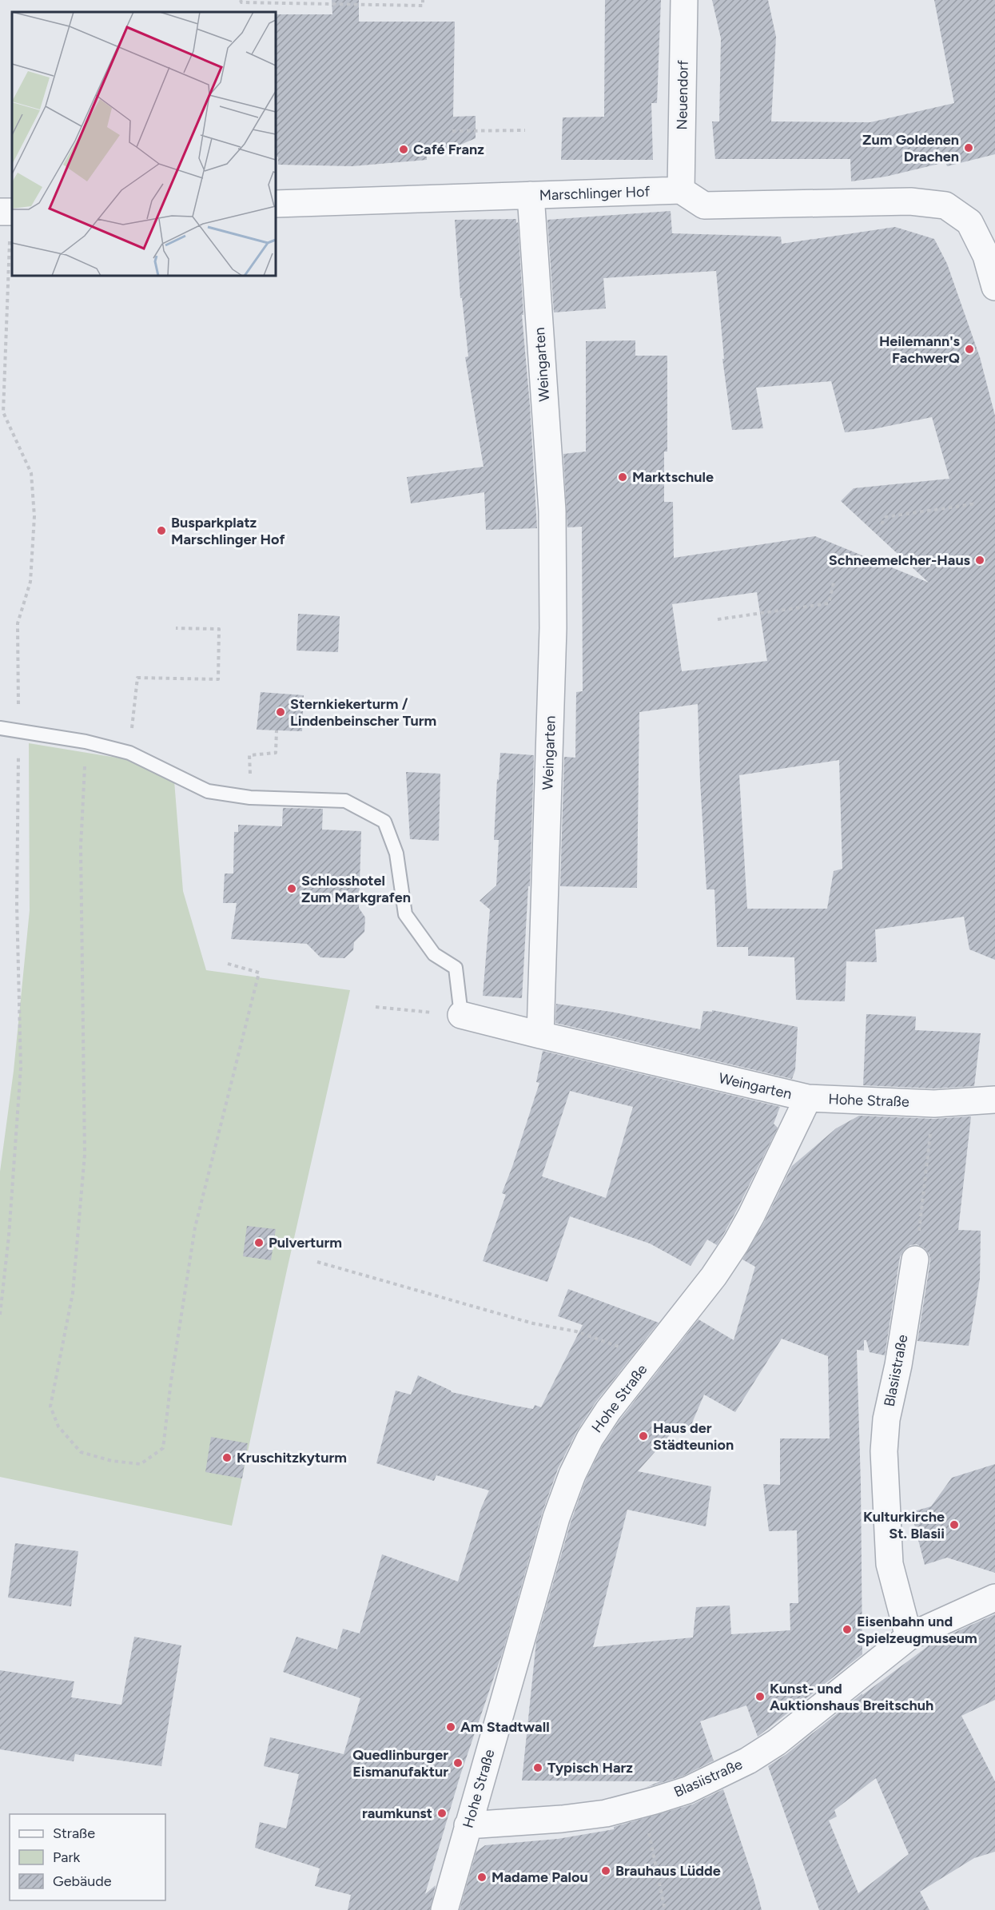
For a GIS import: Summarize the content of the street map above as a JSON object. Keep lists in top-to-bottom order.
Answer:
{
  "streets": {
    "street": [
      "Neuendorf",
      "Marschlinger Hof",
      "Weingarten",
      "Hohe Straße",
      "Blasiistraße"
    ]
  },
  "crossings": [
    ["Neuendorf", "Marschlinger Hof"],
    ["Marschlinger Hof", "Weingarten"],
    ["Weingarten", "Hohe Straße"],
    ["Hohe Straße", "Blasiistraße"]
  ],
  "places": [
    "Zum Goldenen Drachen",
    "Café Franz",
    "Heilemann's FachwerQ",
    "Marktschule",
    "Busparkplatz Marschlinger Hof",
    "Schneemelcher-Haus",
    "Sternkiekerturm / Lindenbeinscher Turm",
    "Schlosshotel Zum Markgrafen",
    "Pulverturm",
    "Haus der Städteunion",
    "Kruschitzkyturm",
    "Kulturkirche St. Blasii",
    "Eisenbahn und Spielzeugmuseum",
    "Kunst- und Auktionshaus Breitschuh",
    "Am Stadtwall",
    "Quedlinburger Eismanufaktur",
    "Typisch Harz",
    "raumkunst",
    "Brauhaus Lüdde",
    "Madame Palou"
  ],
  "legend": ["Straße", "Park", "Gebäude"]
}
